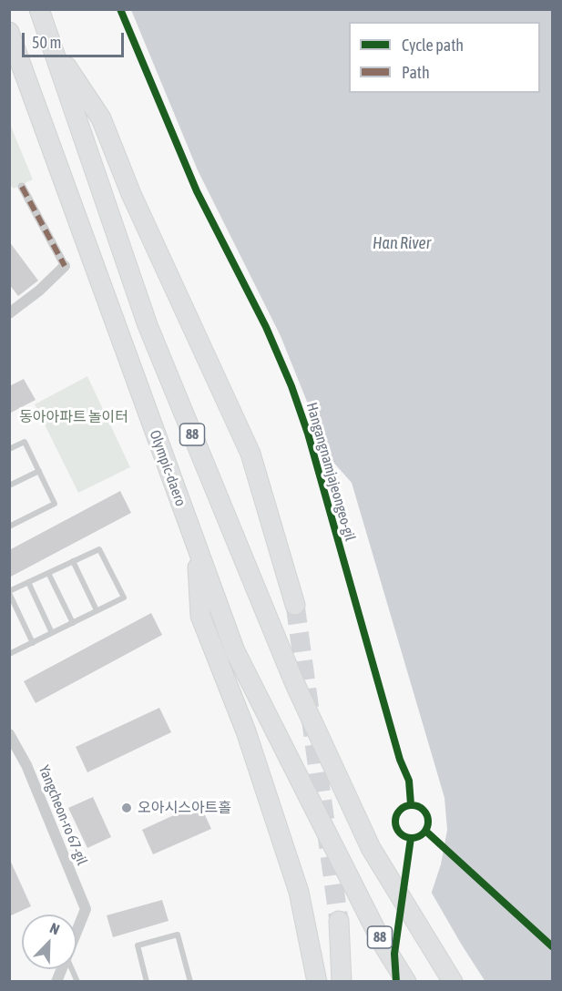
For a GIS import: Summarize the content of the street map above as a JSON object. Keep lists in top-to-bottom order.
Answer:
{
  "streets": {
    "highway": ["88", "Olympic-daero"],
    "street": ["Yangcheon-ro 67-gil"],
    "cycle path": ["Hangangnamjajeongeo-gil"]
  },
  "water": ["Han River"],
  "parks": ["동아아파트 놀이터"],
  "places": ["오아시스아트홀"],
  "legend": ["Cycle path", "Path"],
  "scale_bar": "50 m",
  "north": "top right"
}
